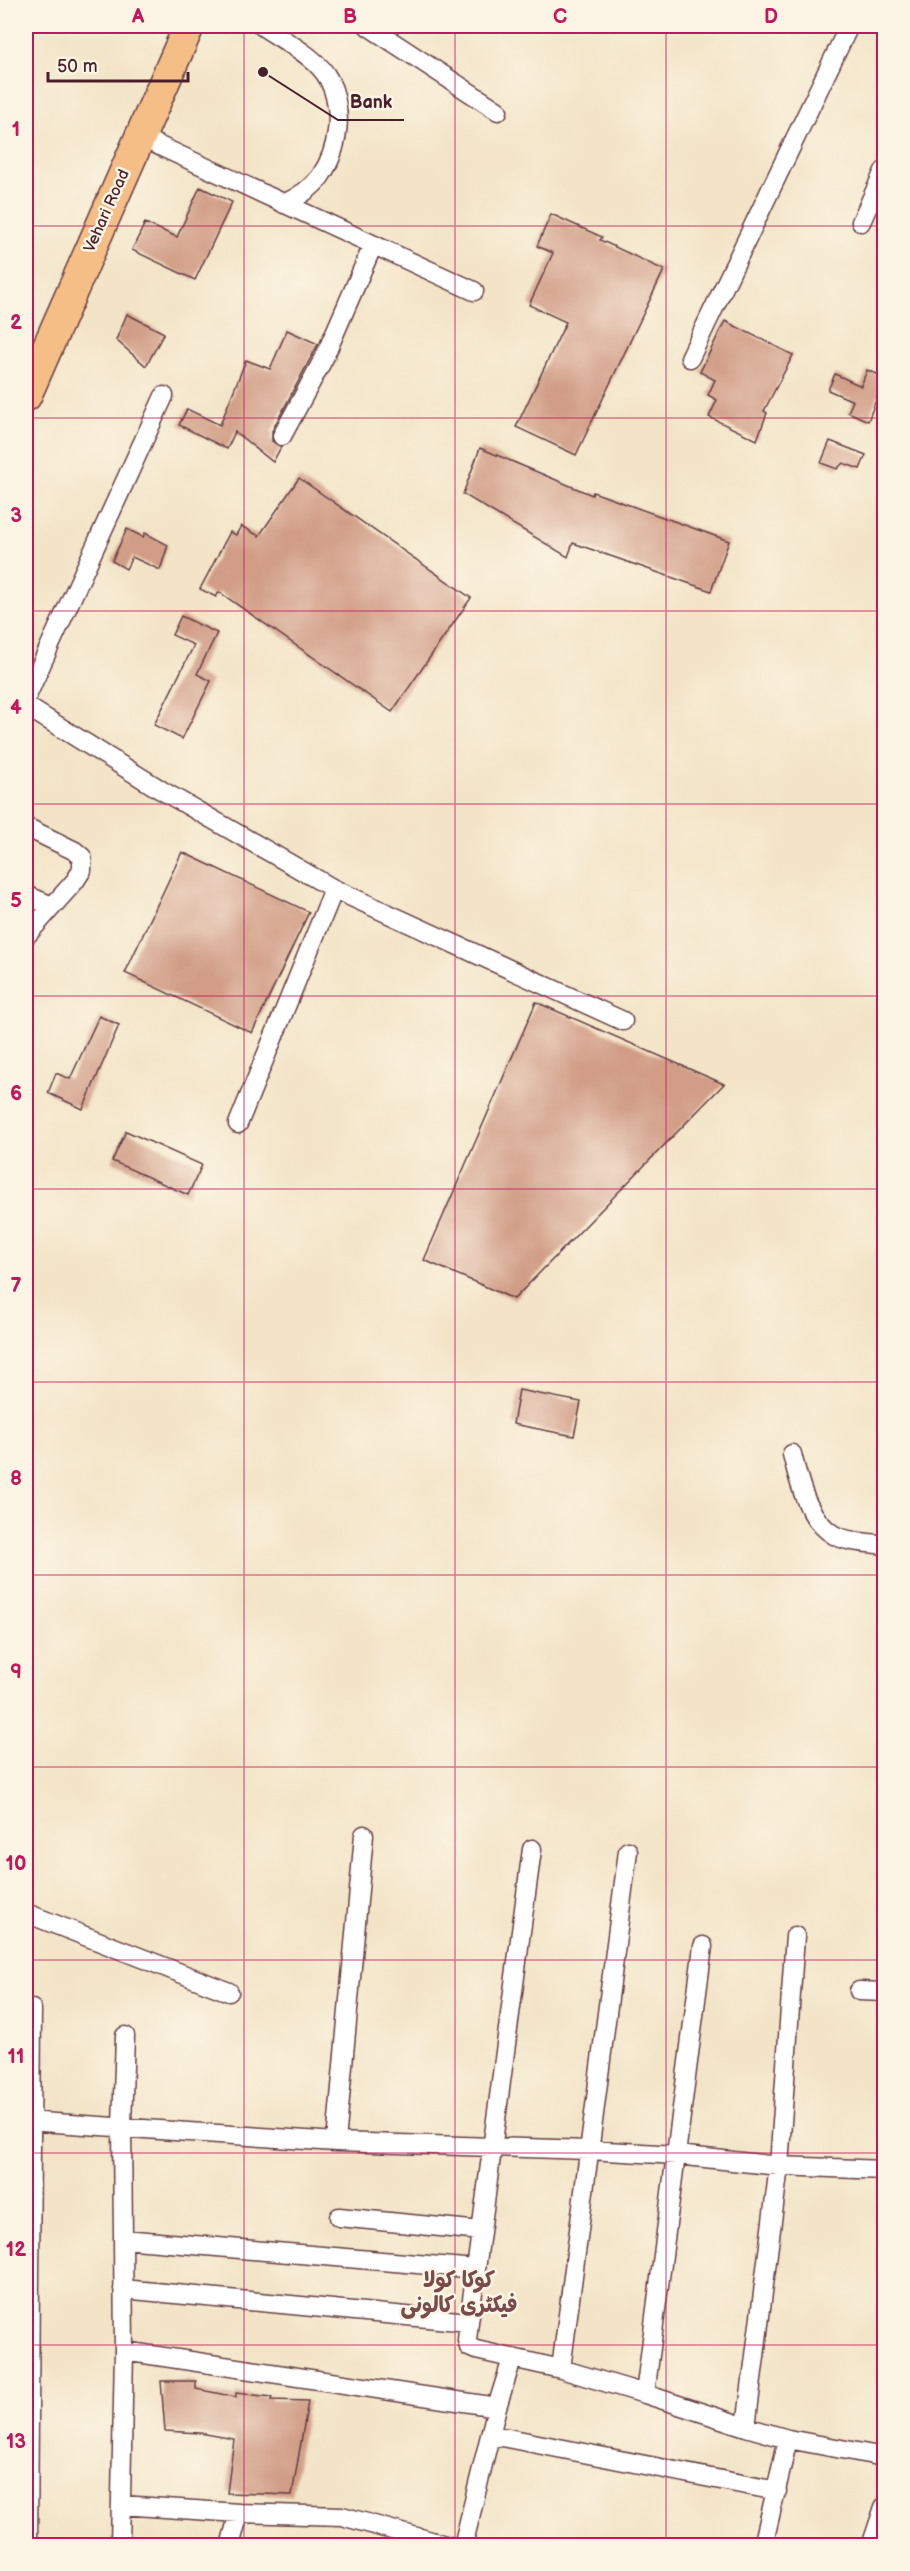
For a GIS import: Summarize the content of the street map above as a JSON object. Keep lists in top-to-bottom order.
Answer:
{
  "streets": {
    "main road": ["Vehari Road"]
  },
  "districts": ["کوکا کولا فیکٹری کالونی"],
  "places": ["Bank"],
  "scale_bar": "50 m",
  "grid": {
    "columns": [
      "A",
      "B",
      "C",
      "D"
    ],
    "rows": [
      "1",
      "2",
      "3",
      "4",
      "5",
      "6",
      "7",
      "8",
      "9",
      "10",
      "11",
      "12",
      "13"
    ]
  }
}
